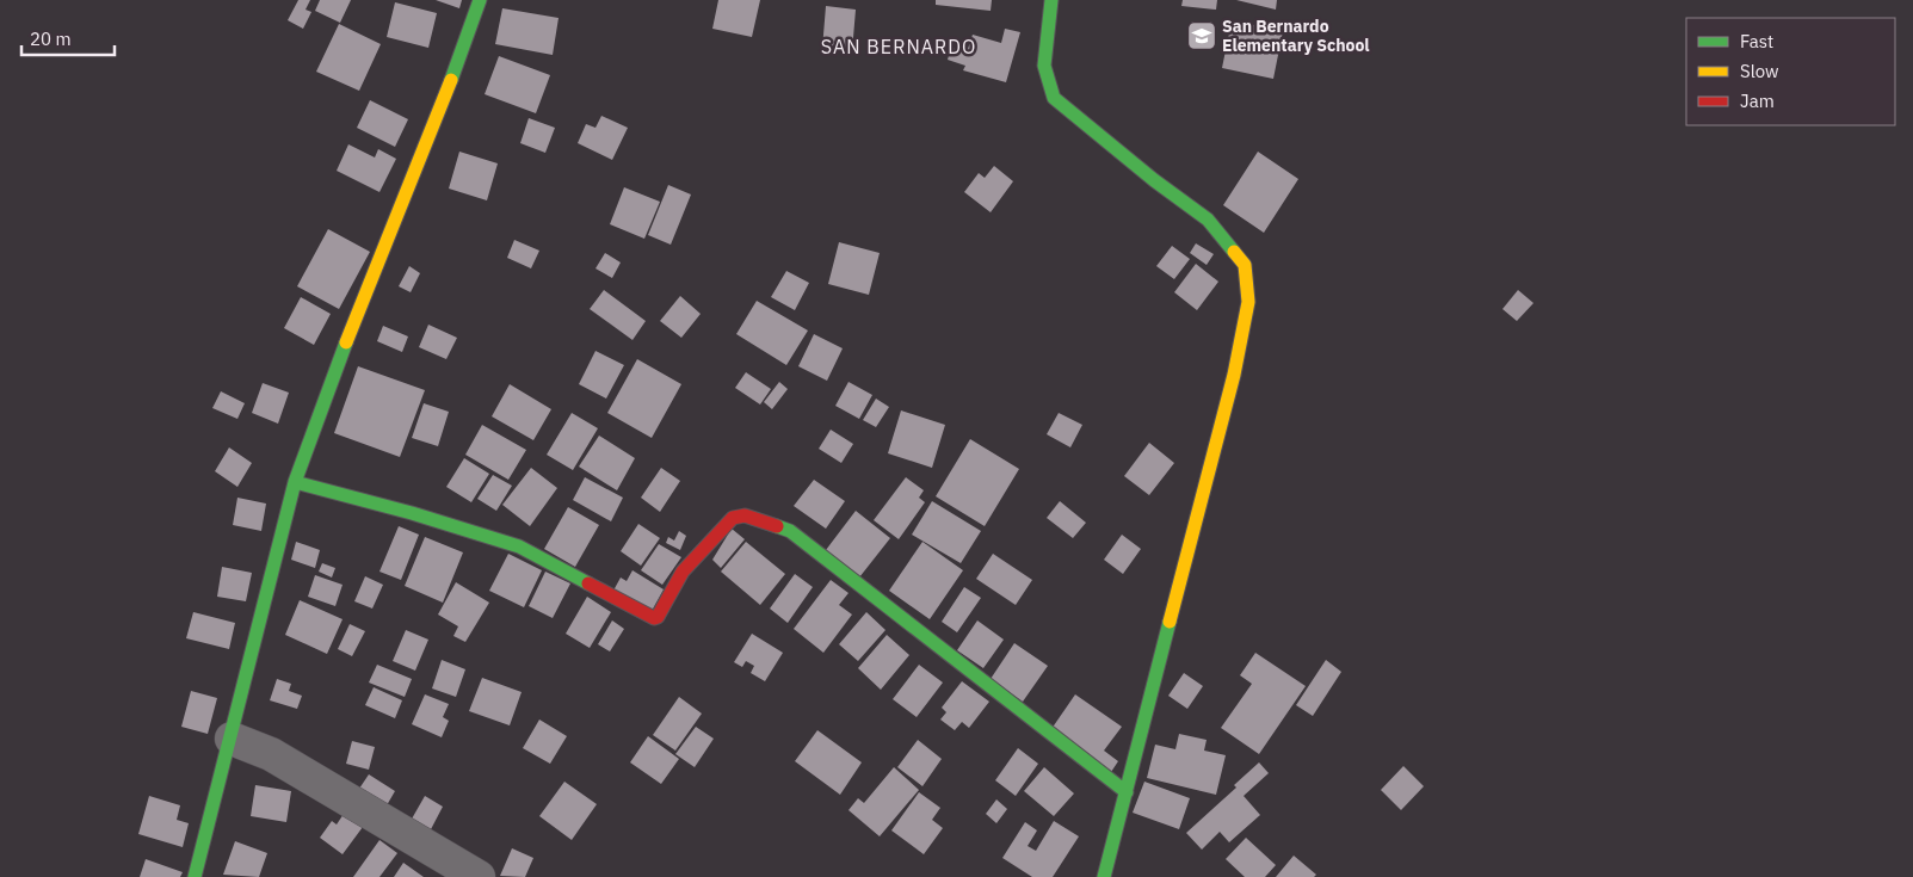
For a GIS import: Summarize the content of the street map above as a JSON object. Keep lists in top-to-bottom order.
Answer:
{
  "districts": ["SAN BERNARDO"],
  "places": {
    "school or university": ["San Bernardo Elementary School"]
  },
  "legend": ["Fast", "Slow", "Jam"],
  "scale_bar": "20 m"
}
